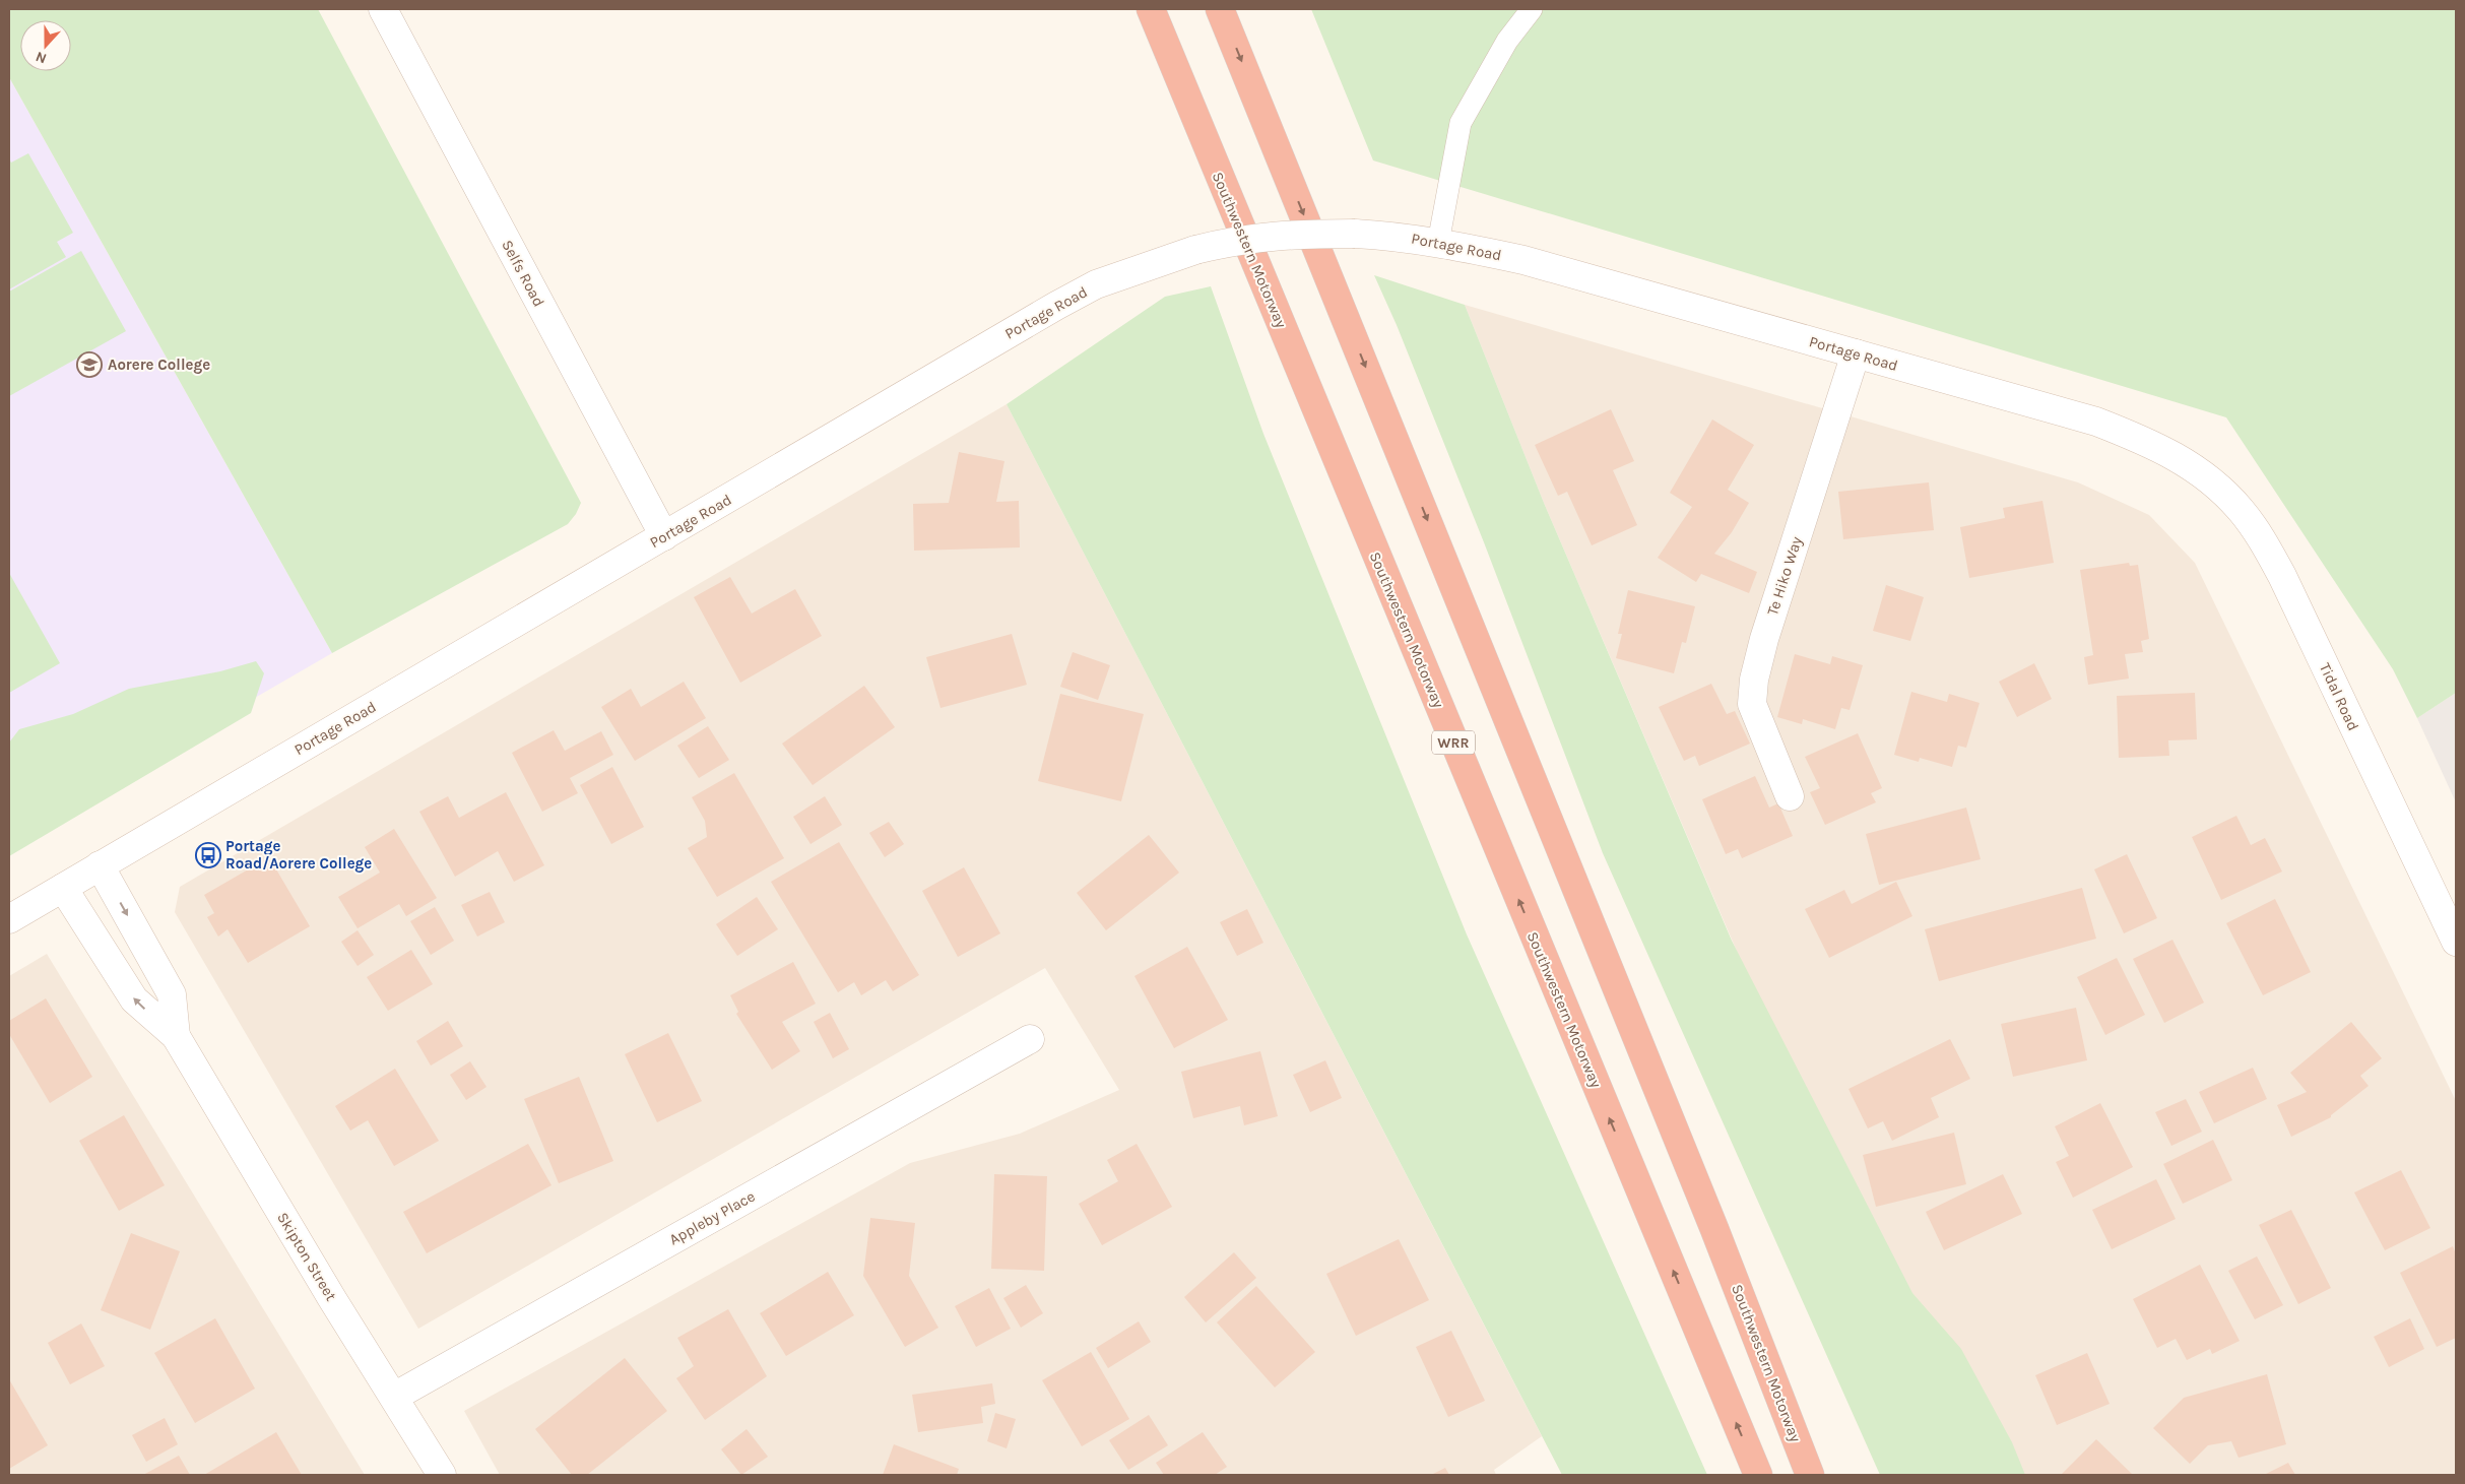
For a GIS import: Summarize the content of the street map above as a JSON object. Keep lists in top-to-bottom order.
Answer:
{
  "streets": {
    "highway": ["Southwestern Motorway", "WRR"],
    "main road": [
      "Portage Road",
      "Selfs Road",
      "Te Hiko Way",
      "Tidal Road",
      "Appleby Place",
      "Skipton Street"
    ]
  },
  "crossings": [
    ["Portage Road", "Selfs Road"],
    ["Portage Road", "Te Hiko Way"],
    ["Portage Road", "Tidal Road"],
    ["Portage Road", "Skipton Street"],
    ["Appleby Place", "Skipton Street"]
  ],
  "places": {
    "school or university": ["Aorere College"],
    "bus stop": ["Portage Road/Aorere College"]
  },
  "north": "bottom"
}
